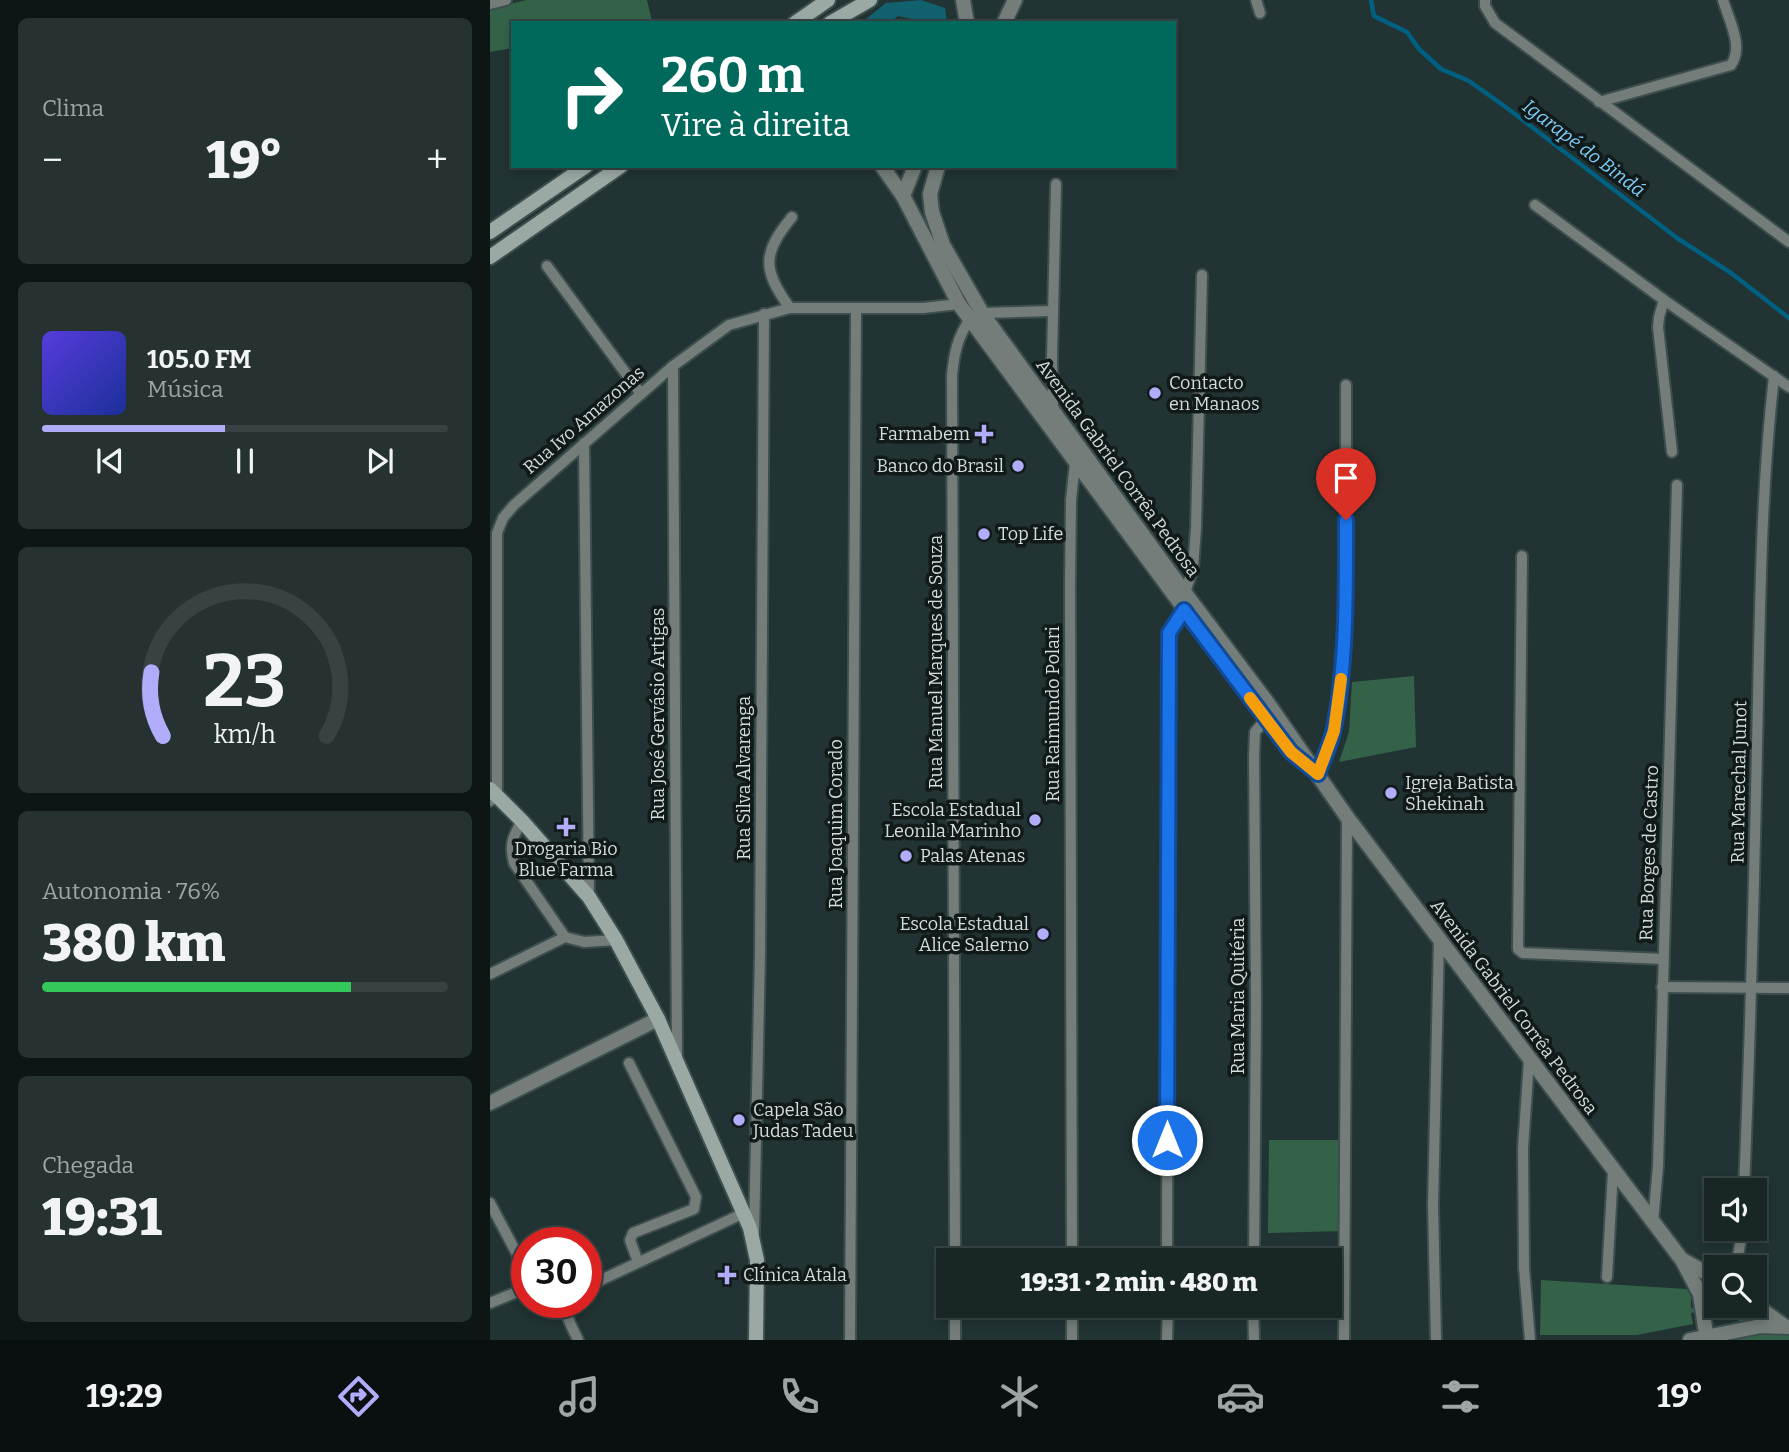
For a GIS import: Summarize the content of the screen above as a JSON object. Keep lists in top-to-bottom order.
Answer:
{
  "streets": {
    "street": [
      "Rua Ivo Amazonas",
      "Avenida Gabriel Corrêa Pedrosa",
      "Rua Manuel Marques de Souza",
      "Rua José Gervásio Artigas",
      "Rua Raimundo Polari",
      "Rua Silva Alvarenga",
      "Rua Marechal Junot",
      "Rua Joaquim Corado",
      "Rua Borges de Castro",
      "Rua Maria Quitéria"
    ]
  },
  "crossings": [
    ["Rua Ivo Amazonas", "Avenida Gabriel Corrêa Pedrosa"],
    ["Rua Ivo Amazonas", "Rua José Gervásio Artigas"],
    ["Rua Ivo Amazonas", "Rua Silva Alvarenga"],
    ["Rua Ivo Amazonas", "Rua Joaquim Corado"],
    ["Avenida Gabriel Corrêa Pedrosa", "Rua Manuel Marques de Souza"],
    ["Avenida Gabriel Corrêa Pedrosa", "Rua Raimundo Polari"],
    ["Avenida Gabriel Corrêa Pedrosa", "Rua Borges de Castro"],
    ["Avenida Gabriel Corrêa Pedrosa", "Rua Maria Quitéria"]
  ],
  "water": ["Igarapé do Bindá"],
  "places": {
    "other": [
      "Contacto en Manaos",
      "Banco do Brasil",
      "Top Life",
      "Igreja Batista Shekinah",
      "Escola Estadual Leonila Marinho",
      "Palas Atenas",
      "Escola Estadual Alice Salerno",
      "Capela São Judas Tadeu"
    ],
    "health": ["Farmabem", "Drogaria Bio Blue Farma", "Clínica Atala"]
  },
  "page": {
    "tile": [
      "Clima",
      ["Autonomia · 76%", "380 km"],
      ["Chegada", "19:31"]
    ],
    "turn": ["260 m", "Vire à direita"],
    "heat": ["−", "19°", "+"],
    "song": ["105.0 FM", "Música"],
    "limit": "30",
    "trip": "19:31 · 2 min · 480 m",
    "tabs": ["19:29", "19°"],
    "gauge": ["23", "km/h"]
  }
}
